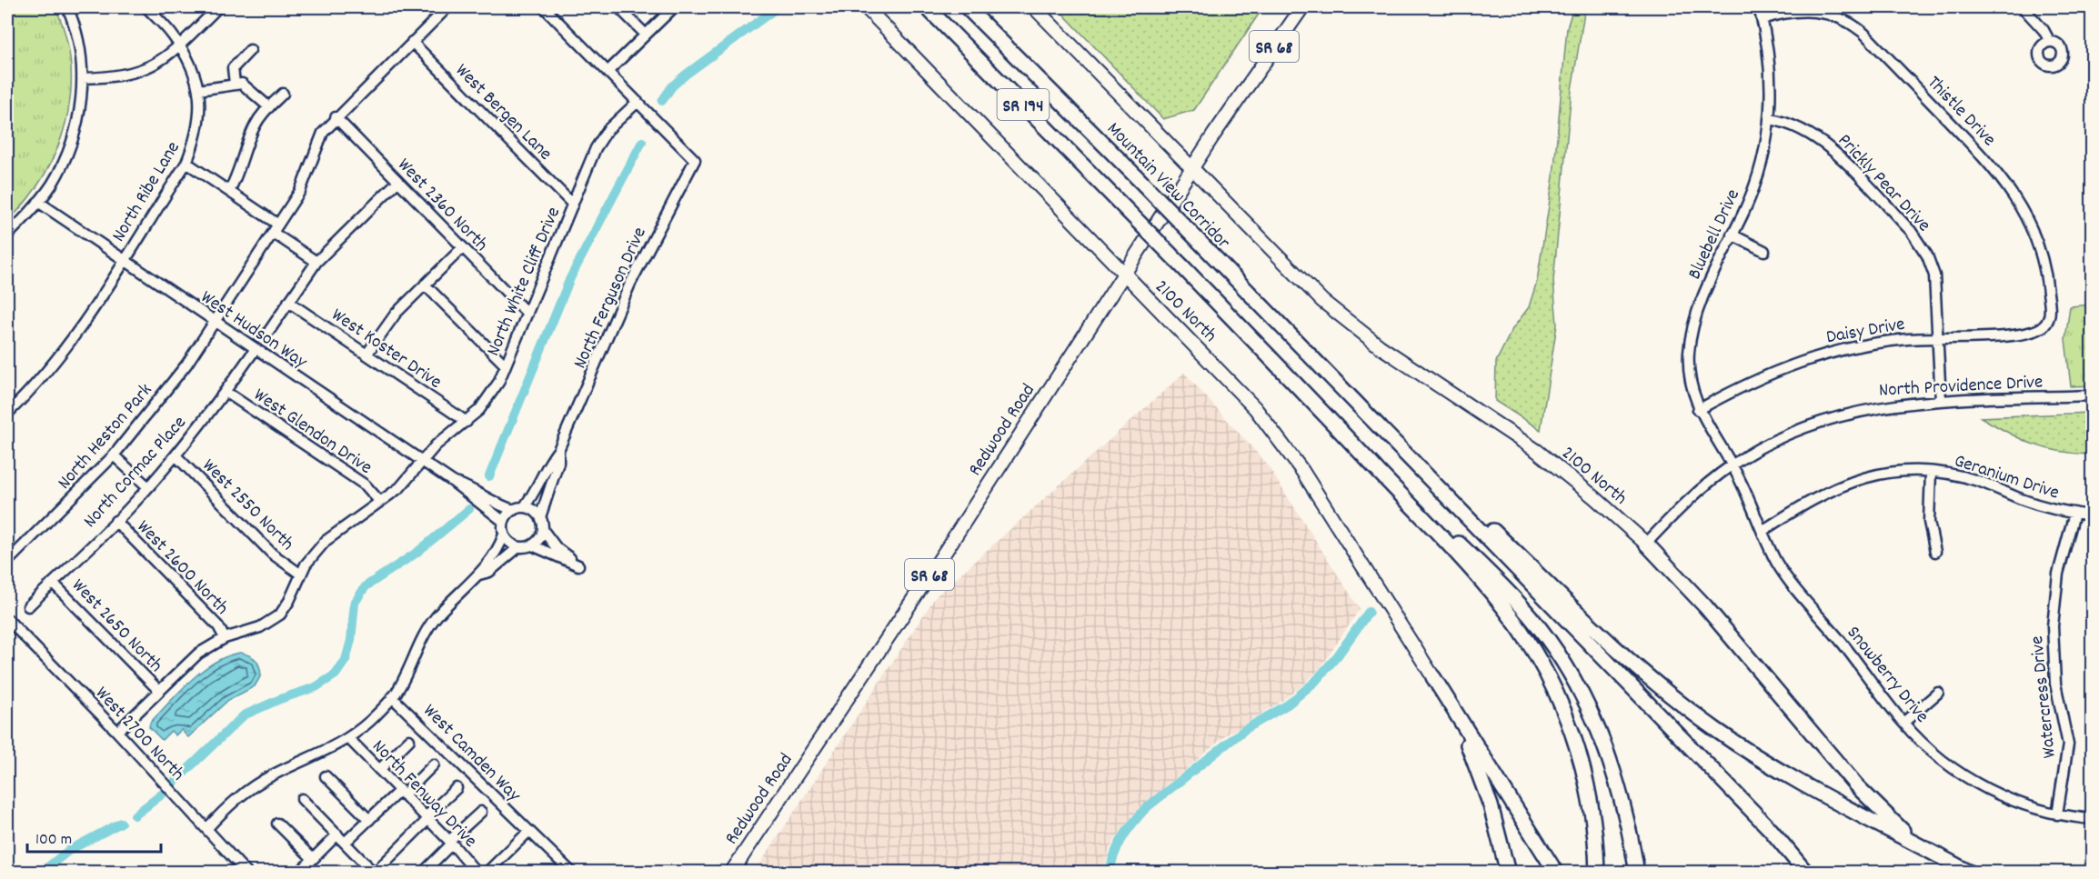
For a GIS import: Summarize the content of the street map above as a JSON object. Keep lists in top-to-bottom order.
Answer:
{
  "streets": {
    "highway": ["SR 194", "Mountain View Corridor"],
    "main road": ["SR 68", "2100 North", "Redwood Road"],
    "street": [
      "Thistle Drive",
      "West Bergen Lane",
      "Prickly Pear Drive",
      "North Ribe Lane",
      "West 2360 North",
      "Bluebell Drive",
      "North White Cliff Drive",
      "North Ferguson Drive",
      "West Hudson Way",
      "Daisy Drive",
      "West Koster Drive",
      "North Providence Drive",
      "West Glendon Drive",
      "North Heston Park",
      "North Cormac Place",
      "Geranium Drive",
      "West 2550 North",
      "West 2600 North",
      "West 2650 North",
      "Snowberry Drive",
      "Watercress Drive",
      "West 2700 North",
      "West Camden Way",
      "North Fenway Drive"
    ]
  },
  "crossings": [
    ["Thistle Drive", "Bluebell Drive"],
    ["Thistle Drive", "Daisy Drive"],
    ["West Bergen Lane", "North White Cliff Drive"],
    ["West Bergen Lane", "North Heston Park"],
    ["Prickly Pear Drive", "Bluebell Drive"],
    ["Prickly Pear Drive", "Daisy Drive"],
    ["Prickly Pear Drive", "North Providence Drive"],
    ["North Ribe Lane", "West Hudson Way"],
    ["West 2360 North", "North White Cliff Drive"],
    ["West 2360 North", "North Heston Park"],
    ["Bluebell Drive", "Daisy Drive"],
    ["Bluebell Drive", "North Providence Drive"],
    ["Bluebell Drive", "Snowberry Drive"],
    ["North White Cliff Drive", "North Ferguson Drive"],
    ["North White Cliff Drive", "West Hudson Way"],
    ["North White Cliff Drive", "West Koster Drive"],
    ["North White Cliff Drive", "West Glendon Drive"],
    ["North White Cliff Drive", "West 2550 North"],
    ["North White Cliff Drive", "West 2600 North"],
    ["North White Cliff Drive", "West 2650 North"],
    ["North White Cliff Drive", "West 2700 North"],
    ["North Ferguson Drive", "West Hudson Way"],
    ["2100 North", "North Providence Drive"],
    ["2100 North", "Redwood Road"],
    ["West Hudson Way", "North Heston Park"],
    ["West Hudson Way", "North Cormac Place"],
    ["North Providence Drive", "Snowberry Drive"],
    ["West Glendon Drive", "North Cormac Place"],
    ["North Cormac Place", "West 2550 North"],
    ["North Cormac Place", "West 2600 North"],
    ["North Cormac Place", "West 2650 North"],
    ["Geranium Drive", "Snowberry Drive"],
    ["Geranium Drive", "Watercress Drive"],
    ["Snowberry Drive", "Watercress Drive"]
  ],
  "scale_bar": "100 m"
}
